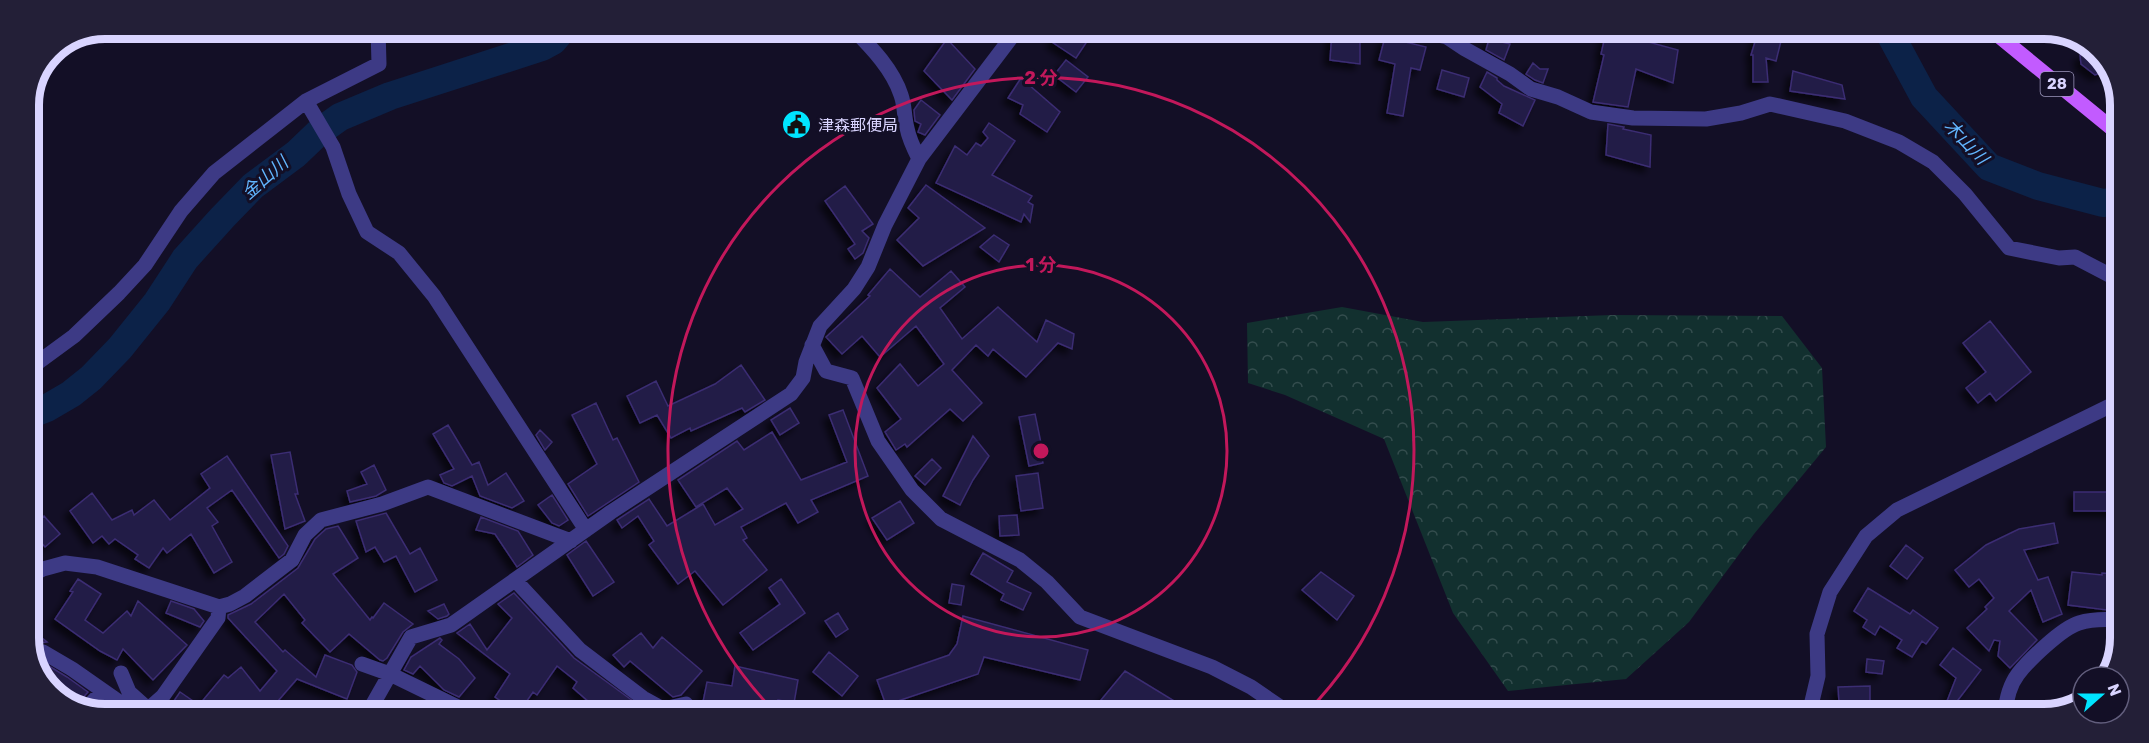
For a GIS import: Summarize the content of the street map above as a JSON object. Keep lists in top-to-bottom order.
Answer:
{
  "streets": {
    "main road": ["28"]
  },
  "water": ["木山川", "金山川"],
  "places": {
    "public building": ["津森郵便局"]
  },
  "north": "right",
  "rings": ["2 分", "1 分"]
}
